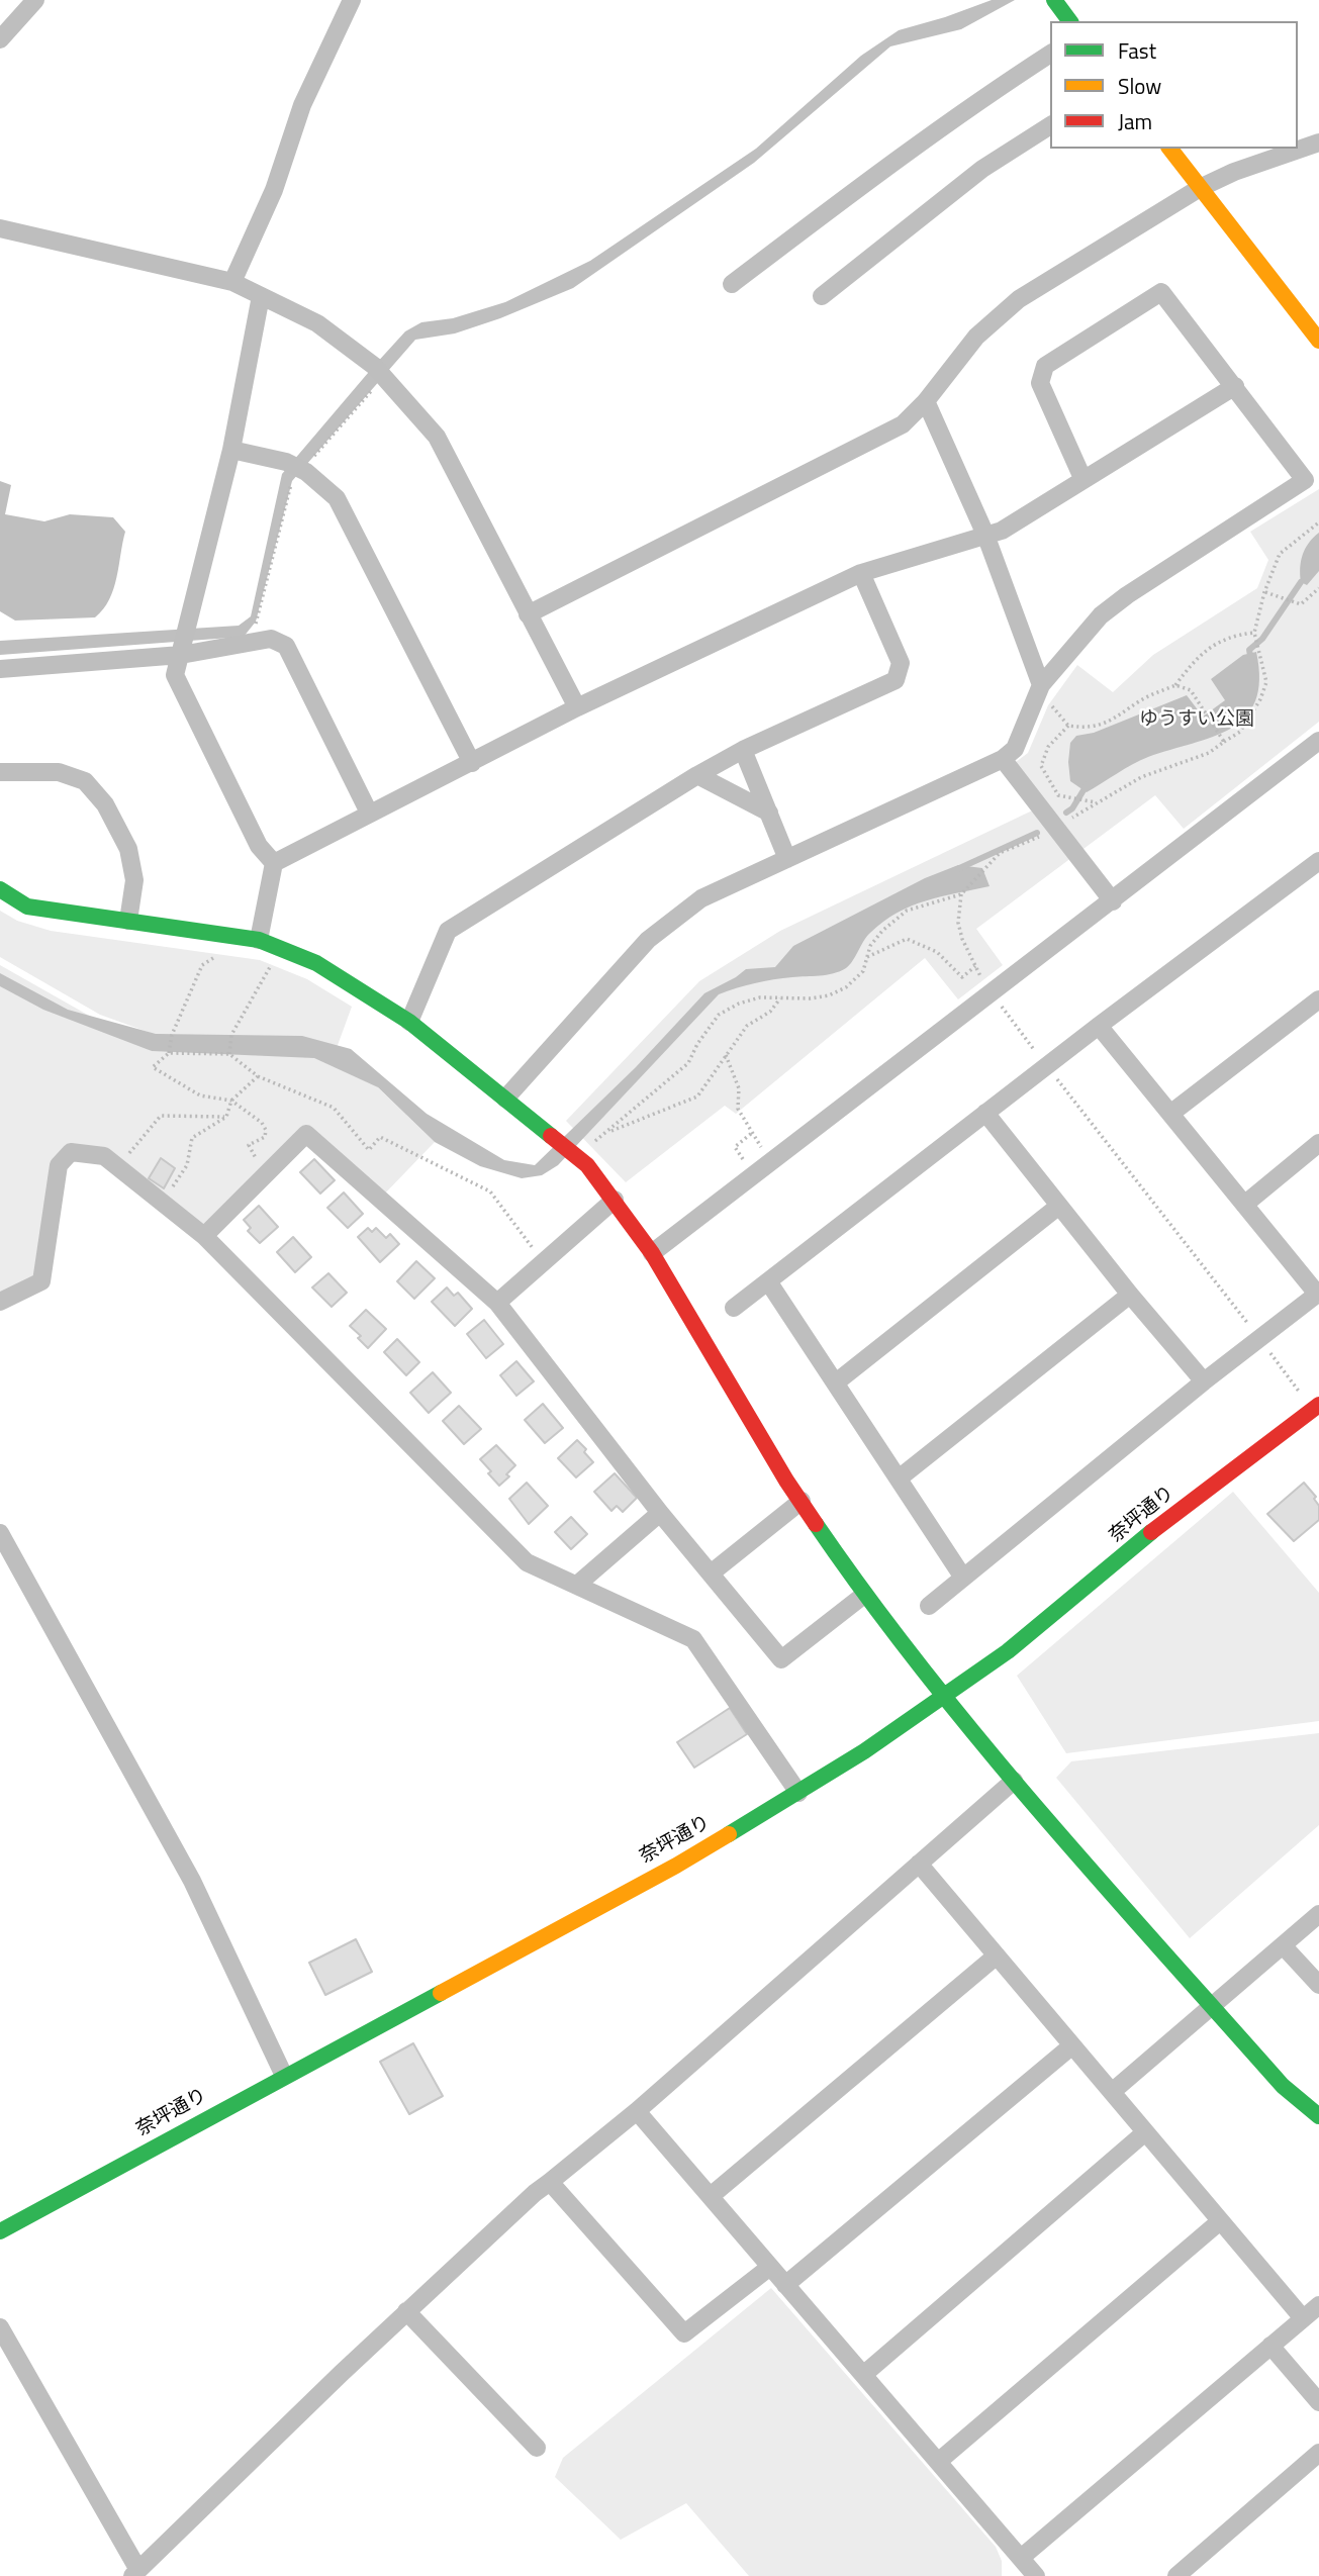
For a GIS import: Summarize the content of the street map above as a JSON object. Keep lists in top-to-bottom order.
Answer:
{
  "streets": {
    "street": ["奈坪通り"]
  },
  "parks": ["ゆうすい公園"],
  "legend": ["Fast", "Slow", "Jam"]
}
